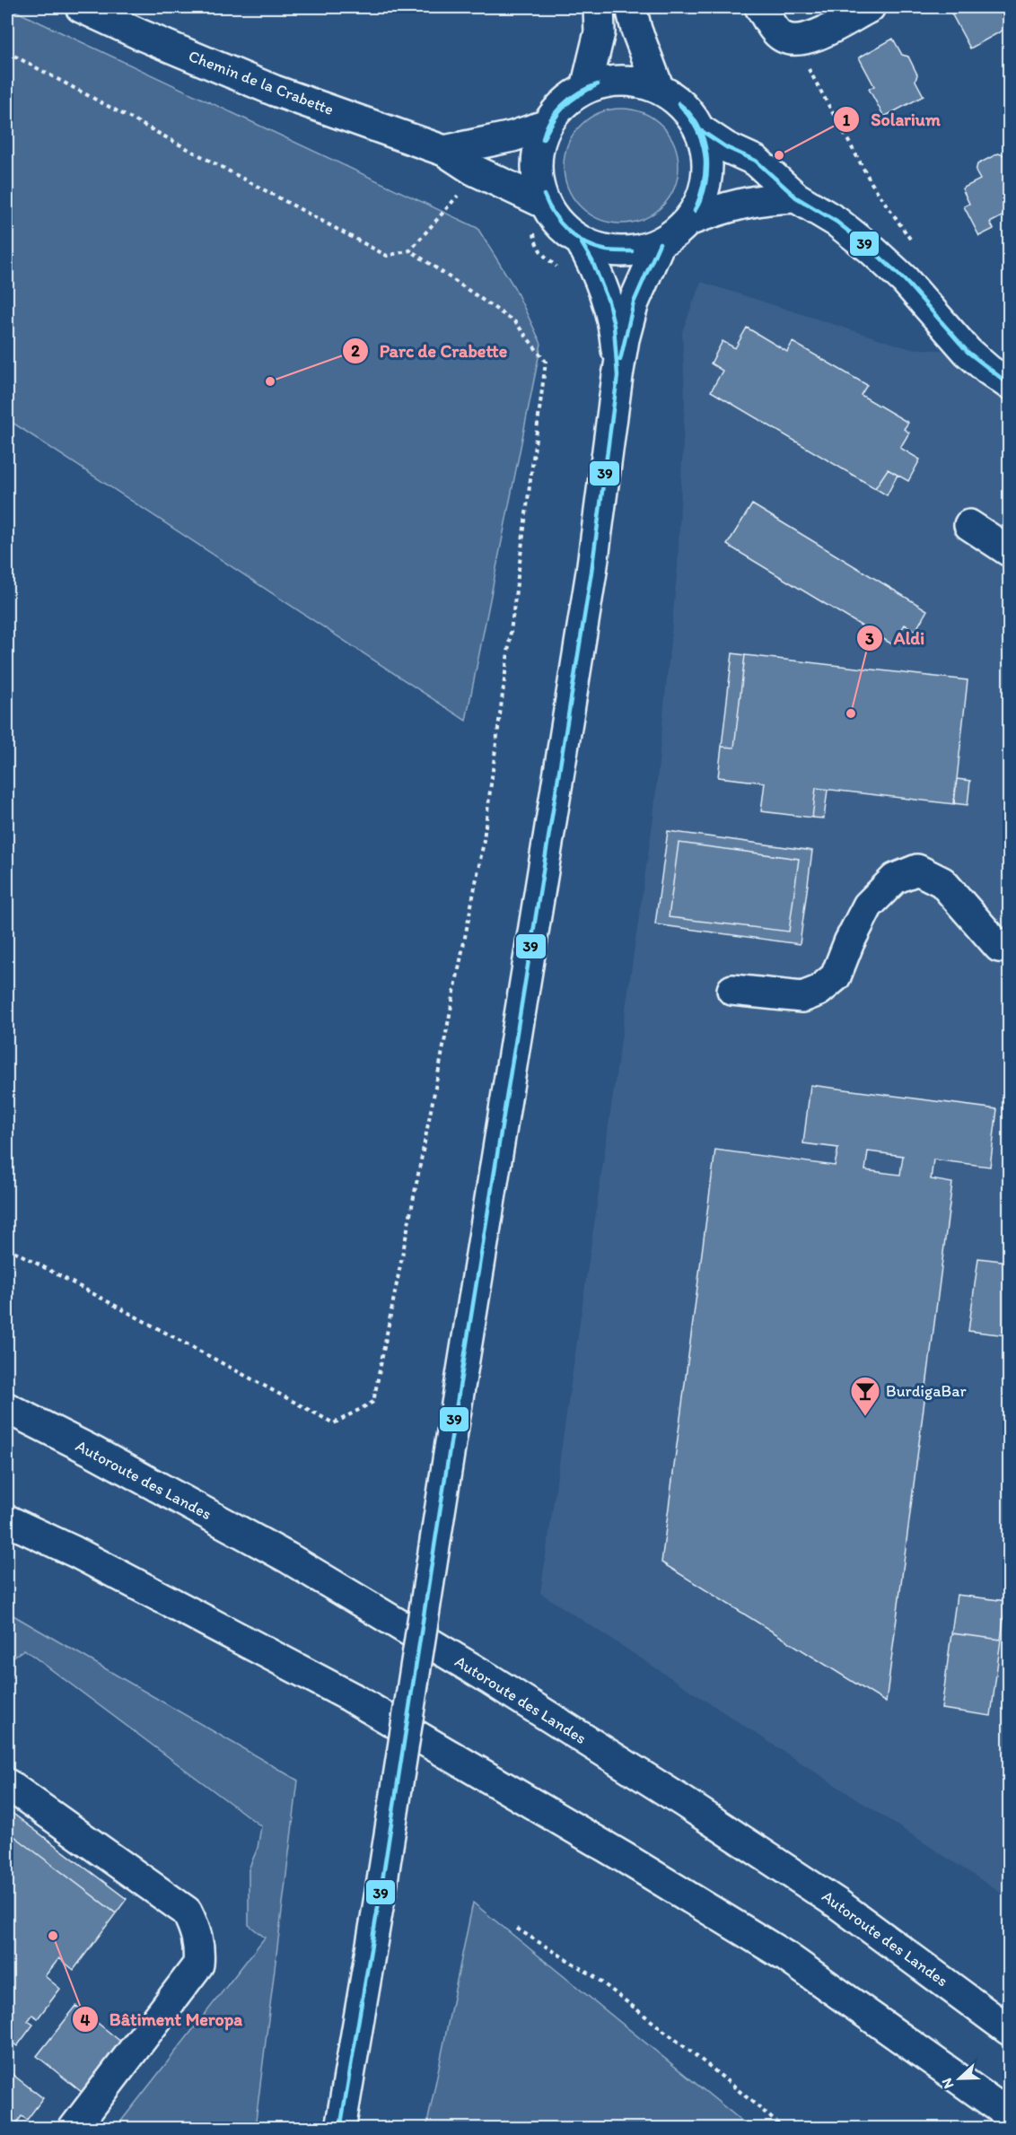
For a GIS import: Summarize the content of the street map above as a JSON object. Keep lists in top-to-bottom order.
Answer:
{
  "streets": {
    "main road": ["Chemin de la Crabette", "Autoroute des Landes"]
  },
  "places": {
    "other": [
      "Solarium",
      "Parc de Crabette",
      "Aldi",
      "Bâtiment Meropa"
    ],
    "bar": ["BurdigaBar"]
  },
  "lines": ["transit line 39"],
  "north": "left"
}
